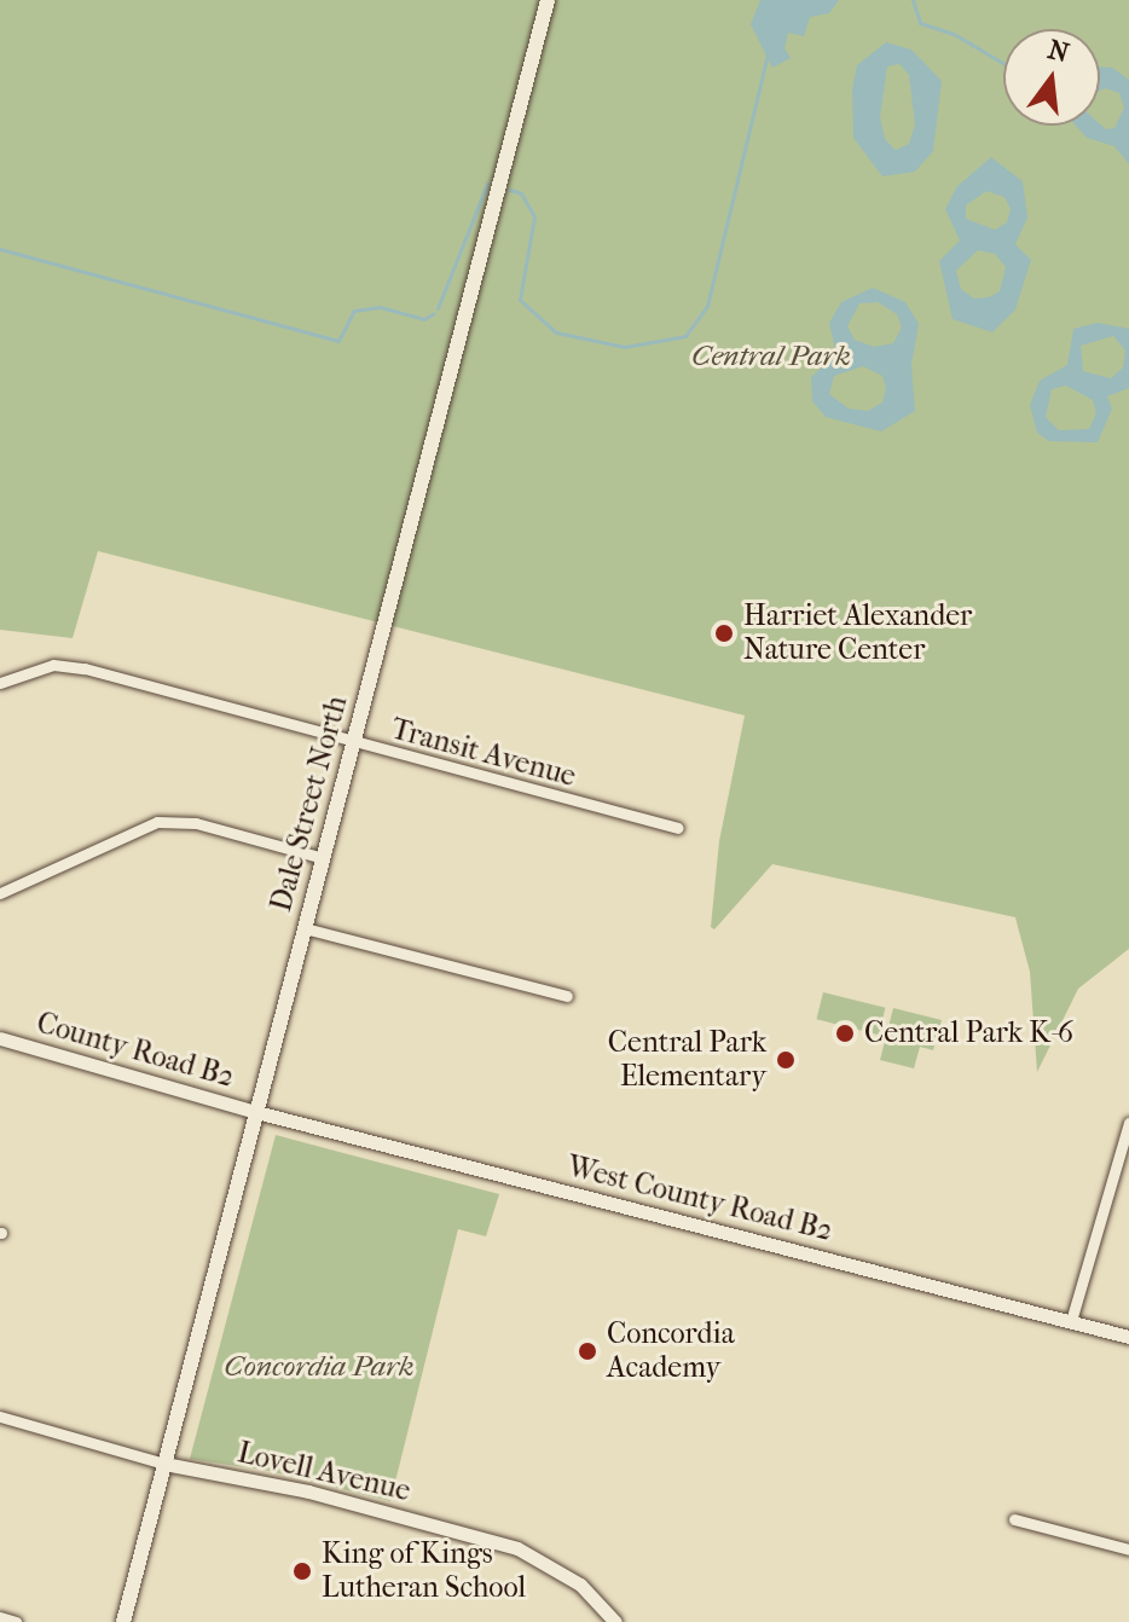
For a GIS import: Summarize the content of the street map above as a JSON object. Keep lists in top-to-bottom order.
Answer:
{
  "streets": {
    "main road": ["Dale Street North"],
    "street": [
      "Transit Avenue",
      "County Road B2",
      "West County Road B2",
      "Lovell Avenue"
    ]
  },
  "crossings": [
    ["Transit Avenue", "Dale Street North"],
    ["Dale Street North", "County Road B2"],
    ["Dale Street North", "West County Road B2"],
    ["Dale Street North", "Lovell Avenue"],
    ["County Road B2", "West County Road B2"]
  ],
  "parks": ["Central Park", "Concordia Park"],
  "places": [
    "Harriet Alexander Nature Center",
    "Central Park K-6",
    "Central Park Elementary",
    "Concordia Academy",
    "King of Kings Lutheran School"
  ],
  "north": "top"
}
